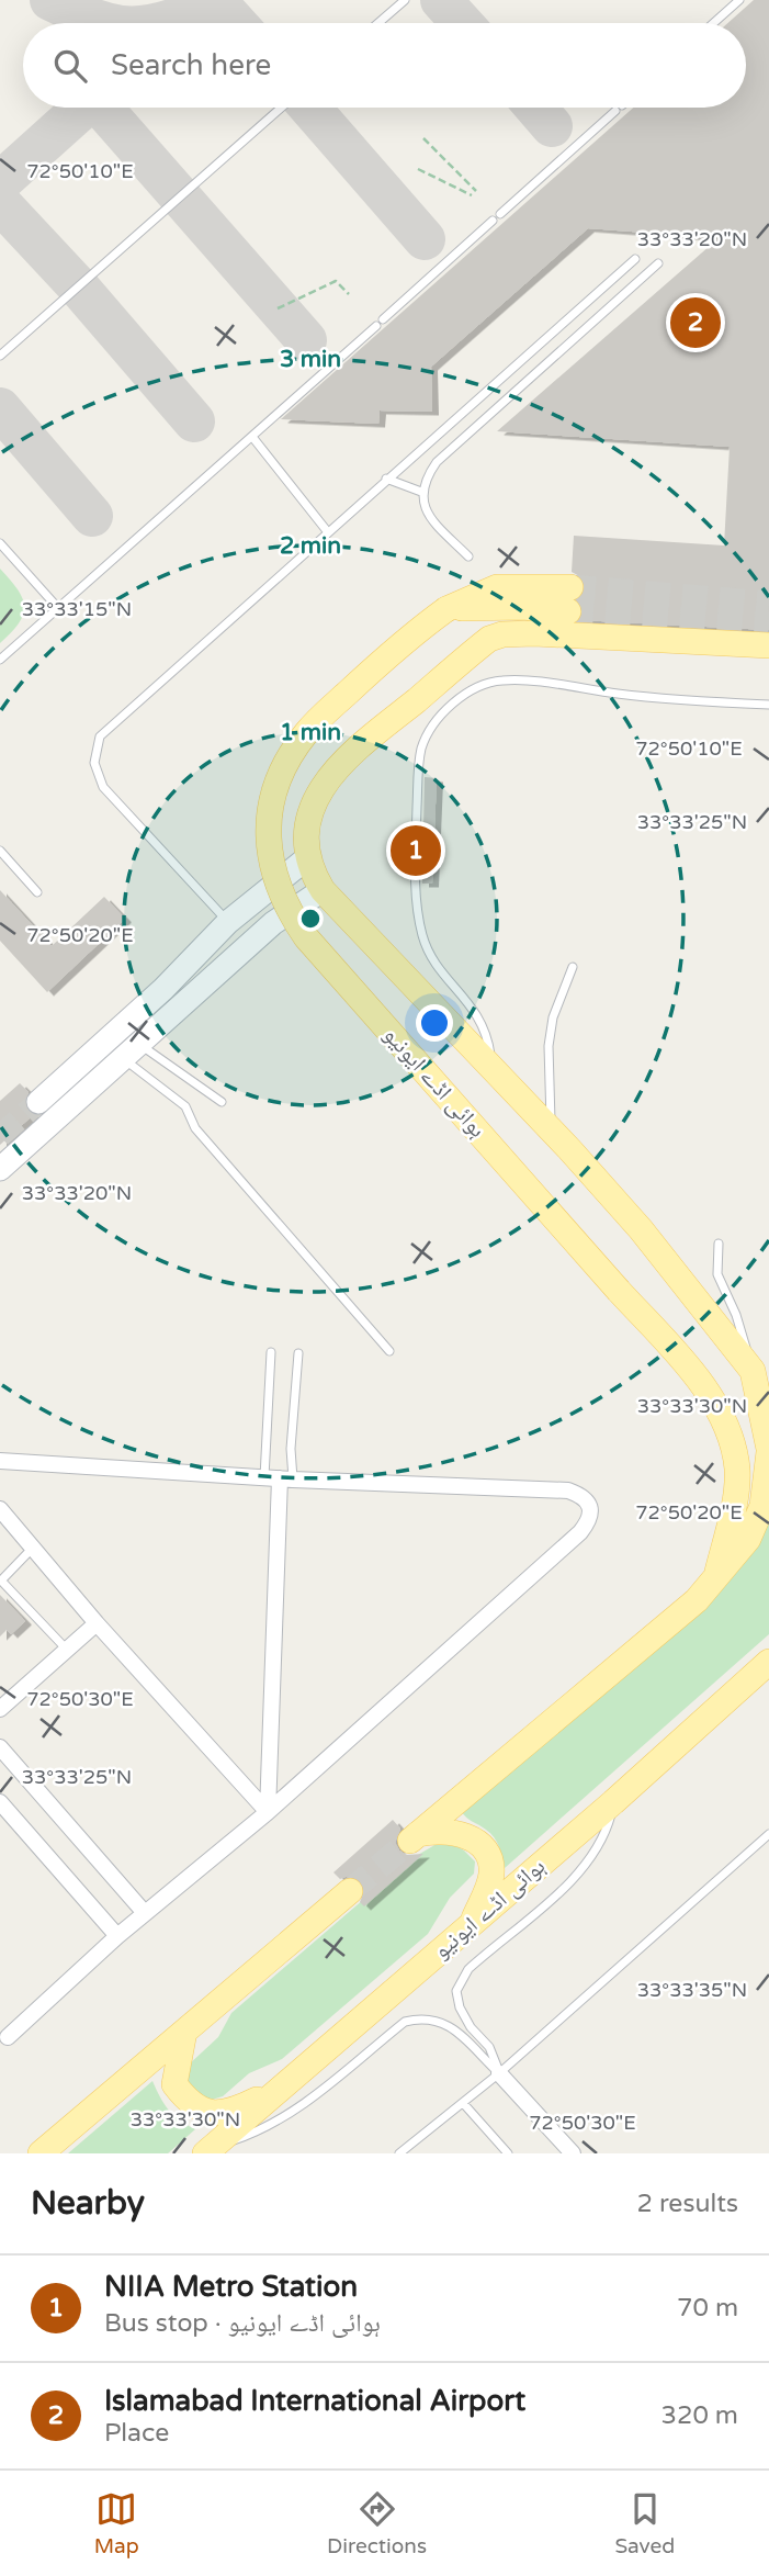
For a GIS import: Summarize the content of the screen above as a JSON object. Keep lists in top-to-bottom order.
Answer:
{
  "streets": {
    "main road": ["ہوائی اڈے ایونیو"]
  },
  "page": {
    "search": "Search here",
    "pins": ["2", "1"],
    "heading": ["Nearby", "2 results"],
    "list": [
      {
        "mark": "1",
        "name": "NIIA Metro Station",
        "note": "Bus stop · ہوائی اڈے ایونیو",
        "value": "70 m"
      },
      {
        "mark": "2",
        "name": "Islamabad International Airport",
        "note": "Place",
        "value": "320 m"
      }
    ],
    "nav": ["Map", "Directions", "Saved"]
  },
  "coordinates": [
    "72°50'10\"E",
    "33°33'20\"N",
    "33°33'15\"N",
    "33°33'25\"N",
    "72°50'20\"E",
    "33°33'30\"N",
    "72°50'30\"E",
    "33°33'35\"N"
  ],
  "rings": ["3 min", "2 min", "1 min"]
}
